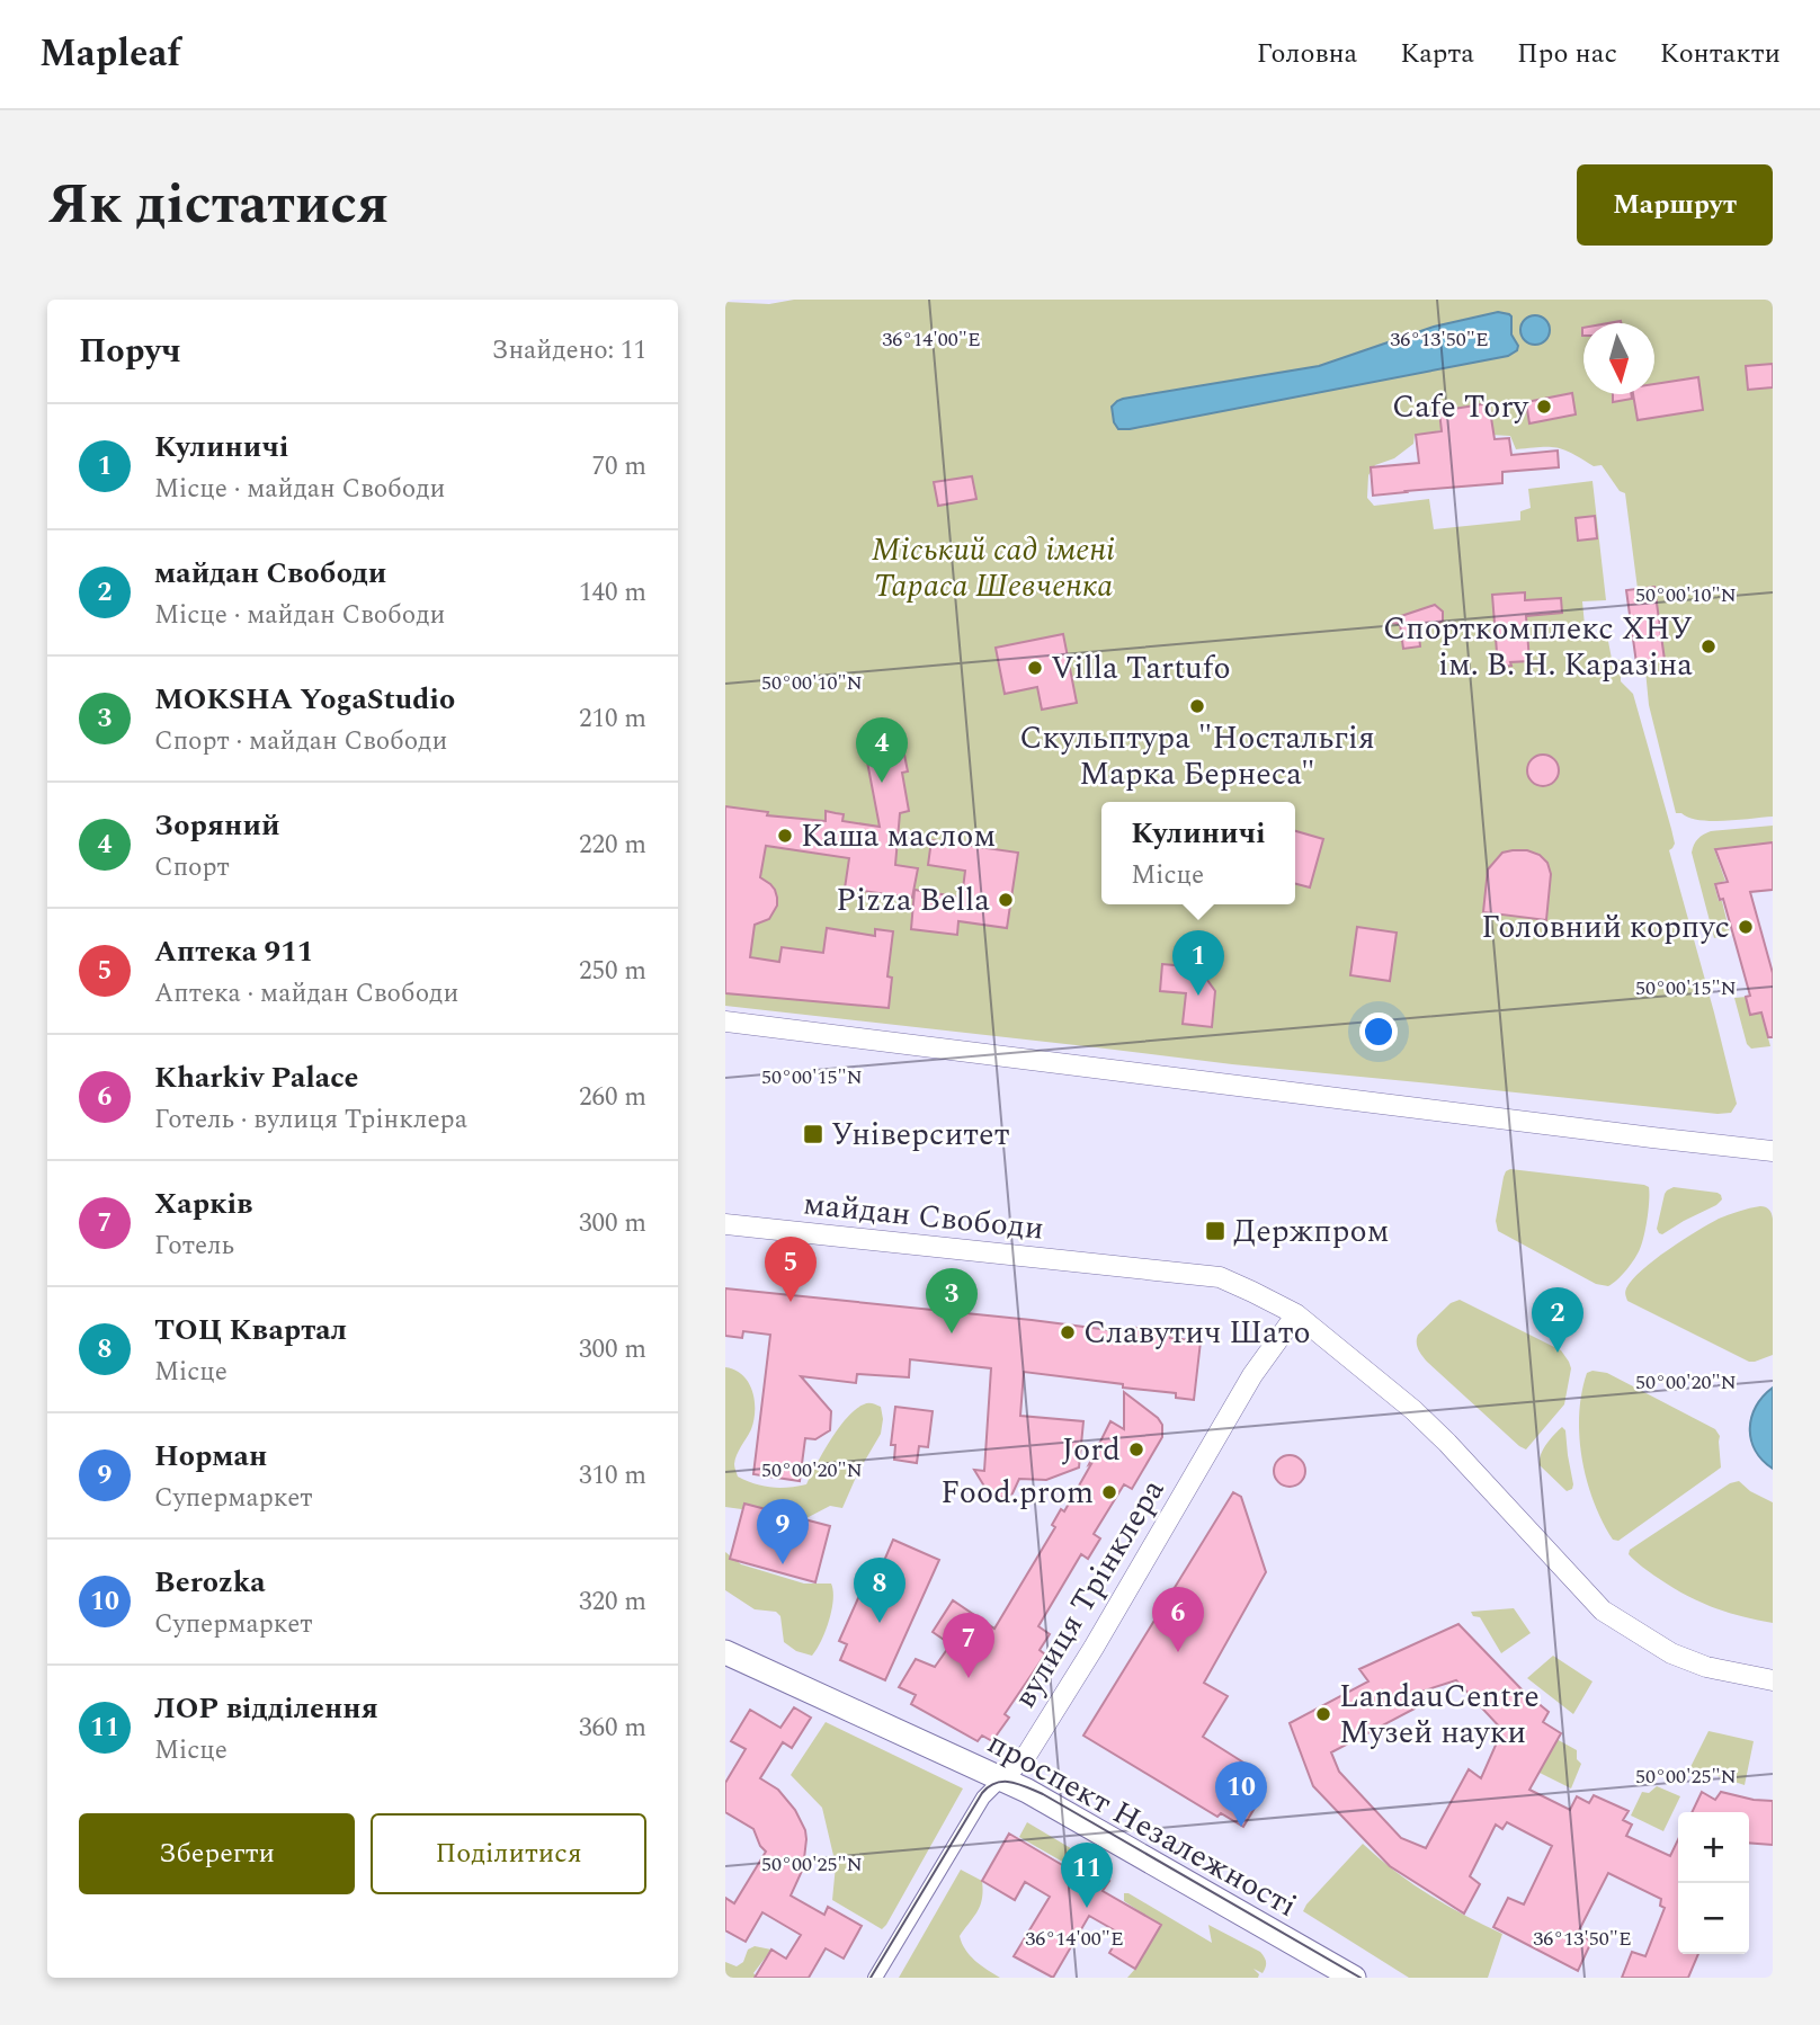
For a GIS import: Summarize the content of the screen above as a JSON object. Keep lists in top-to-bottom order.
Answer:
{
  "streets": {
    "main road": ["майдан Свободи", "вулиця Трінклера", "проспект Незалежності"]
  },
  "crossings": [
    ["майдан Свободи", "вулиця Трінклера"],
    ["вулиця Трінклера", "проспект Незалежності"]
  ],
  "parks": ["Міський сад імені Тараса Шевченка"],
  "places": {
    "other": [
      "Cafe Tory",
      "Спорткомплекс ХНУ ім. В. Н. Каразіна",
      "Villa Tartufo",
      "Скульптура \"Ностальгія Марка Бернеса\"",
      "Каша маслом",
      "Pizza Bella",
      "Головний корпус",
      "Славутич Шато",
      "Jord",
      "Food.prom",
      "LandauCentre Музей науки"
    ],
    "transit": ["Університет", "Держпром"]
  },
  "north": "bottom",
  "page": {
    "header": "Mapleaf",
    "nav": [
      "Головна",
      "Карта",
      "Про нас",
      "Контакти"
    ],
    "title": "Як дістатися",
    "buttons": [
      "Маршрут",
      ["Зберегти", "Поділитися"]
    ],
    "heading": ["Поруч", "Знайдено: 11"],
    "list": [
      {
        "mark": "1",
        "name": "Кулиничі",
        "note": "Місце · майдан Свободи",
        "value": "70 m"
      },
      {
        "mark": "2",
        "name": "майдан Свободи",
        "note": "Місце · майдан Свободи",
        "value": "140 m"
      },
      {
        "mark": "3",
        "name": "MOKSHA YogaStudio",
        "note": "Спорт · майдан Свободи",
        "value": "210 m"
      },
      {
        "mark": "4",
        "name": "Зоряний",
        "note": "Спорт",
        "value": "220 m"
      },
      {
        "mark": "5",
        "name": "Аптека 911",
        "note": "Аптека · майдан Свободи",
        "value": "250 m"
      },
      {
        "mark": "6",
        "name": "Kharkiv Palace",
        "note": "Готель · вулиця Трінклера",
        "value": "260 m"
      },
      {
        "mark": "7",
        "name": "Харків",
        "note": "Готель",
        "value": "300 m"
      },
      {
        "mark": "8",
        "name": "ТОЦ Квартал",
        "note": "Місце",
        "value": "300 m"
      },
      {
        "mark": "9",
        "name": "Норман",
        "note": "Супермаркет",
        "value": "310 m"
      },
      {
        "mark": "10",
        "name": "Berozka",
        "note": "Супермаркет",
        "value": "320 m"
      },
      {
        "mark": "11",
        "name": "ЛОР відділення",
        "note": "Місце",
        "value": "360 m"
      }
    ],
    "pins": [
      "4",
      "1",
      "5",
      "3",
      "2",
      "9",
      "8",
      "6",
      "7",
      "10",
      "11"
    ],
    "popup": ["Кулиничі", "Місце"],
    "map_buttons": ["+", "−"]
  },
  "coordinates": [
    "36°14'00\"E",
    "36°13'50\"E",
    "50°00'10\"N",
    "50°00'15\"N",
    "50°00'20\"N",
    "50°00'25\"N"
  ]
}
